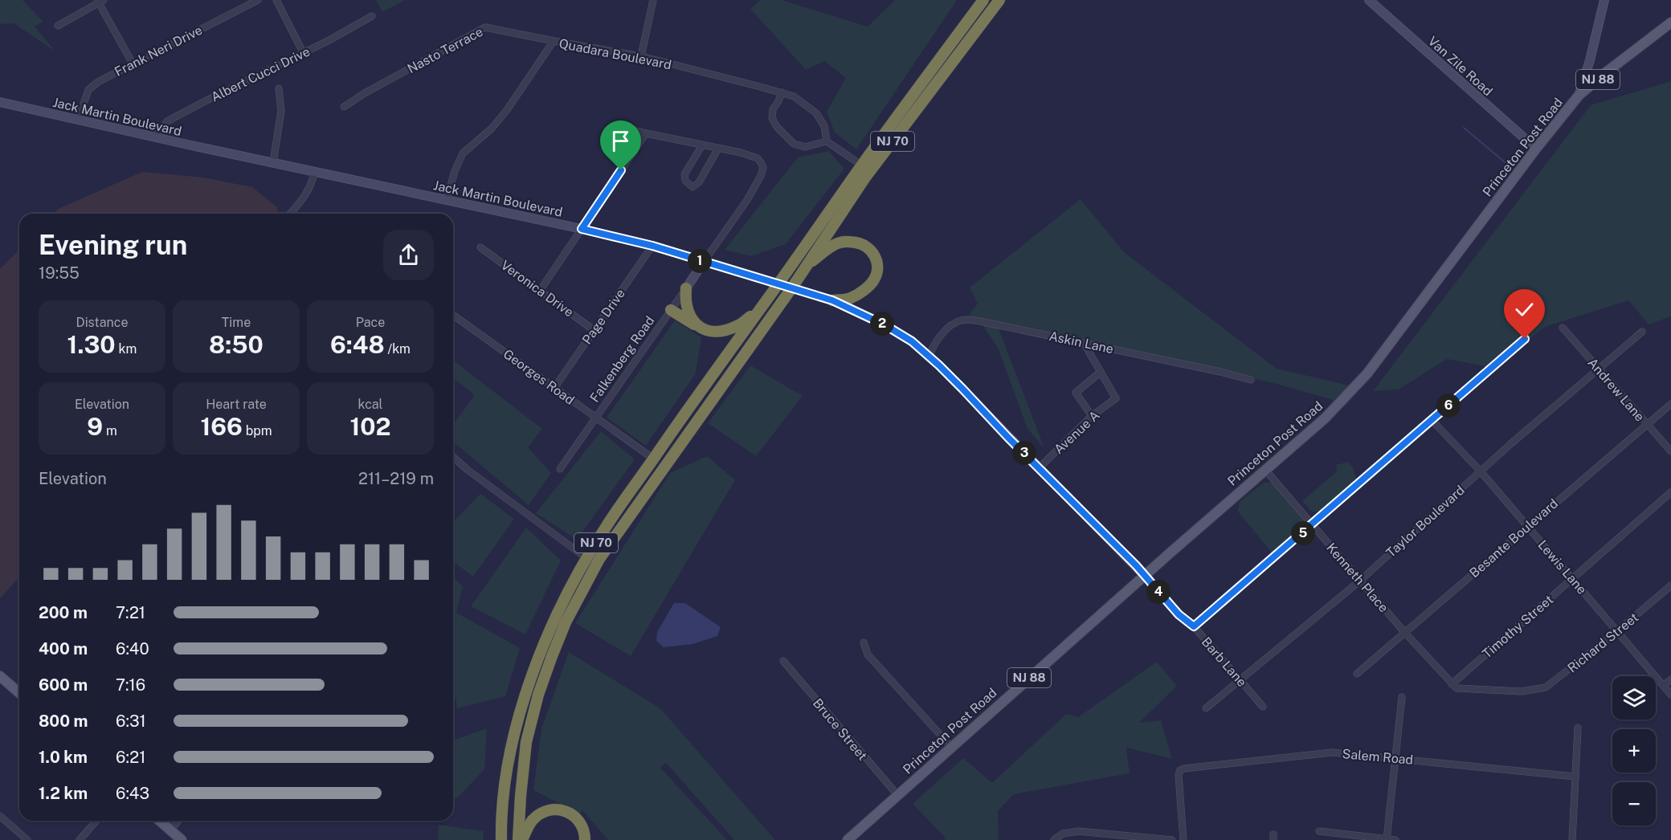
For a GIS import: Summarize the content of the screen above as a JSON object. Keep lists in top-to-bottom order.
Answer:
{
  "streets": {
    "highway": ["NJ 70"],
    "main road": ["NJ 88", "Princeton Post Road"],
    "street": [
      "Nasto Terrace",
      "Frank Neri Drive",
      "Quadara Boulevard",
      "Van Zile Road",
      "Albert Cucci Drive",
      "Jack Martin Boulevard",
      "Veronica Drive",
      "Page Drive",
      "Askin Lane",
      "Falkenberg Road",
      "Georges Road",
      "Andrew Lane",
      "Avenue A",
      "Taylor Boulevard",
      "Besante Boulevard",
      "Lewis Lane",
      "Kenneth Place",
      "Timothy Street",
      "Richard Street",
      "Barb Lane",
      "Bruce Street",
      "Salem Road"
    ]
  },
  "crossings": [
    ["Nasto Terrace", "Quadara Boulevard"],
    ["Frank Neri Drive", "Jack Martin Boulevard"],
    ["Quadara Boulevard", "Jack Martin Boulevard"],
    ["Van Zile Road", "Princeton Post Road"],
    ["Albert Cucci Drive", "Jack Martin Boulevard"],
    ["Jack Martin Boulevard", "NJ 70"],
    ["Jack Martin Boulevard", "Princeton Post Road"],
    ["Jack Martin Boulevard", "Page Drive"],
    ["Jack Martin Boulevard", "Askin Lane"],
    ["Jack Martin Boulevard", "Falkenberg Road"],
    ["Jack Martin Boulevard", "Avenue A"],
    ["Jack Martin Boulevard", "Barb Lane"],
    ["NJ 70", "Georges Road"],
    ["Princeton Post Road", "Kenneth Place"],
    ["Princeton Post Road", "Barb Lane"],
    ["Princeton Post Road", "Bruce Street"],
    ["Veronica Drive", "Page Drive"],
    ["Page Drive", "Georges Road"],
    ["Falkenberg Road", "Georges Road"],
    ["Andrew Lane", "Taylor Boulevard"],
    ["Andrew Lane", "Besante Boulevard"],
    ["Taylor Boulevard", "Lewis Lane"],
    ["Taylor Boulevard", "Kenneth Place"],
    ["Taylor Boulevard", "Barb Lane"],
    ["Besante Boulevard", "Lewis Lane"],
    ["Besante Boulevard", "Kenneth Place"],
    ["Lewis Lane", "Timothy Street"],
    ["Lewis Lane", "Richard Street"],
    ["Kenneth Place", "Timothy Street"],
    ["Kenneth Place", "Richard Street"],
    ["Timothy Street", "Richard Street"]
  ],
  "page": {
    "heading": ["Evening run", "19:55"],
    "pins": [
      "1",
      "2",
      "6",
      "3",
      "5",
      "4"
    ],
    "stats": [
      ["Distance", "1.30 km"],
      ["Time", "8:50"],
      ["Pace", "6:48 /km"],
      ["Elevation", "9 m"],
      ["Heart rate", "166 bpm"],
      ["kcal", "102"]
    ],
    "chart": ["Elevation", "211–219 m"],
    "list": [
      {
        "name": "200 m",
        "note": "7:21"
      },
      {
        "name": "400 m",
        "note": "6:40"
      },
      {
        "name": "600 m",
        "note": "7:16"
      },
      {
        "name": "800 m",
        "note": "6:31"
      },
      {
        "name": "1.0 km",
        "note": "6:21"
      },
      {
        "name": "1.2 km",
        "note": "6:43"
      }
    ],
    "map_buttons": ["+", "−"]
  }
}
